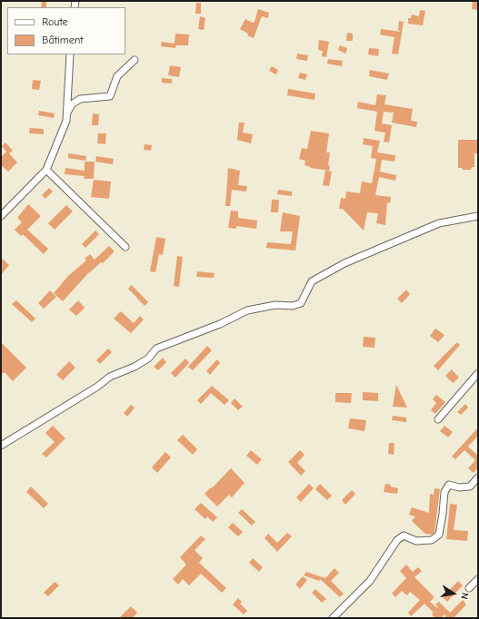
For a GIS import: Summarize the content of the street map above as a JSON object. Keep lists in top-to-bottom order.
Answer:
{
  "legend": ["Route", "Bâtiment"],
  "north": "right"
}
